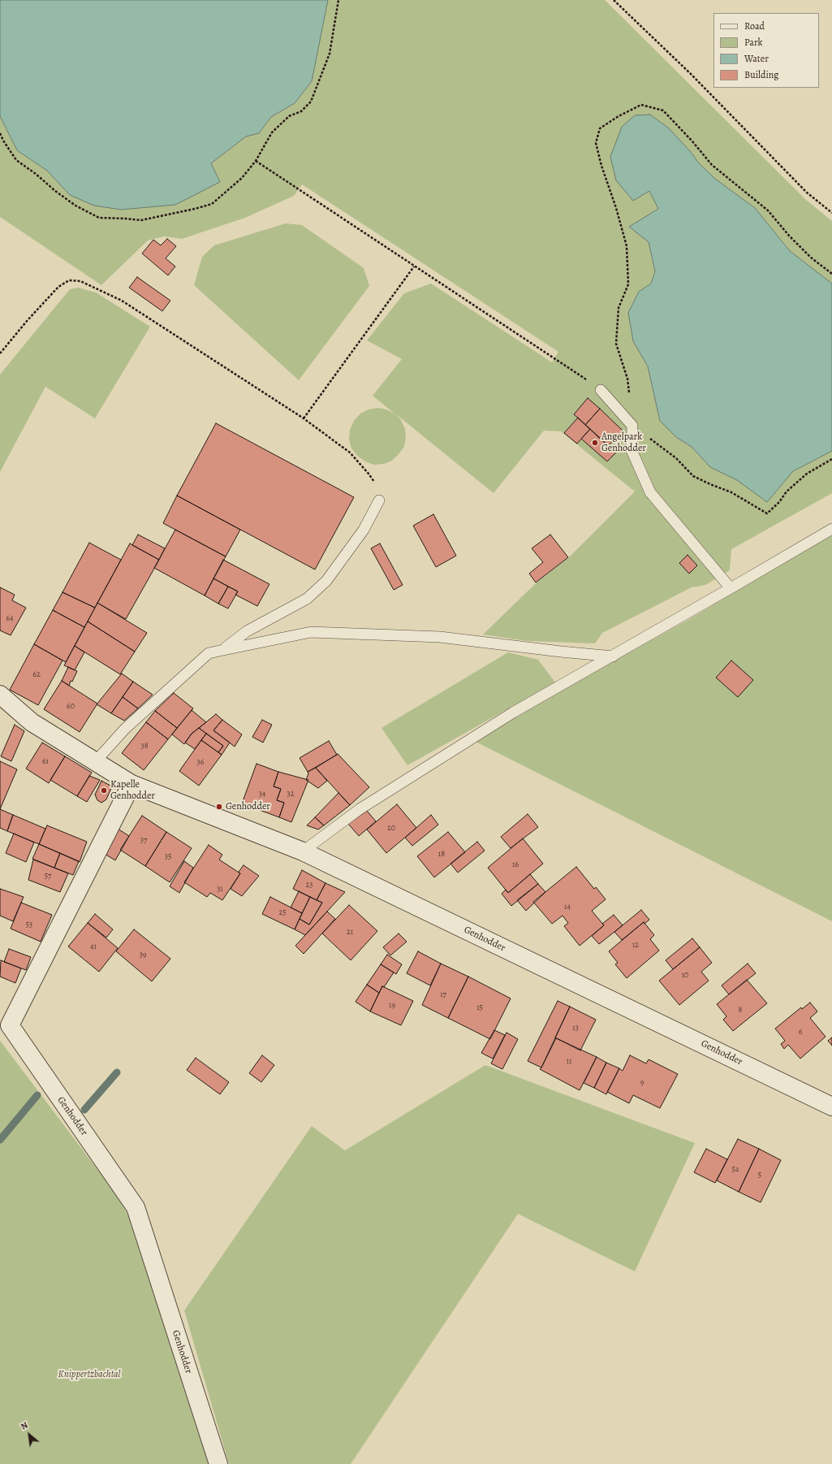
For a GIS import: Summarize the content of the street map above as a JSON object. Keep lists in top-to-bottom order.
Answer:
{
  "streets": {
    "street": ["Genhodder"]
  },
  "parks": ["Knippertzbachtal"],
  "places": ["Angelpark Genhodder", "Kapelle Genhodder", "Genhodder"],
  "house_numbers": [
    "64",
    "62",
    "60",
    "38",
    "61",
    "36",
    "34",
    "32",
    "20",
    "37",
    "18",
    "35",
    "16",
    "57",
    "23",
    "31",
    "14",
    "25",
    "53",
    "21",
    "12",
    "41",
    "39",
    "10",
    "17",
    "19",
    "15",
    "8",
    "13",
    "6",
    "11",
    "9",
    "5a",
    "5"
  ],
  "legend": [
    "Road",
    "Park",
    "Water",
    "Building"
  ],
  "north": "top left"
}
